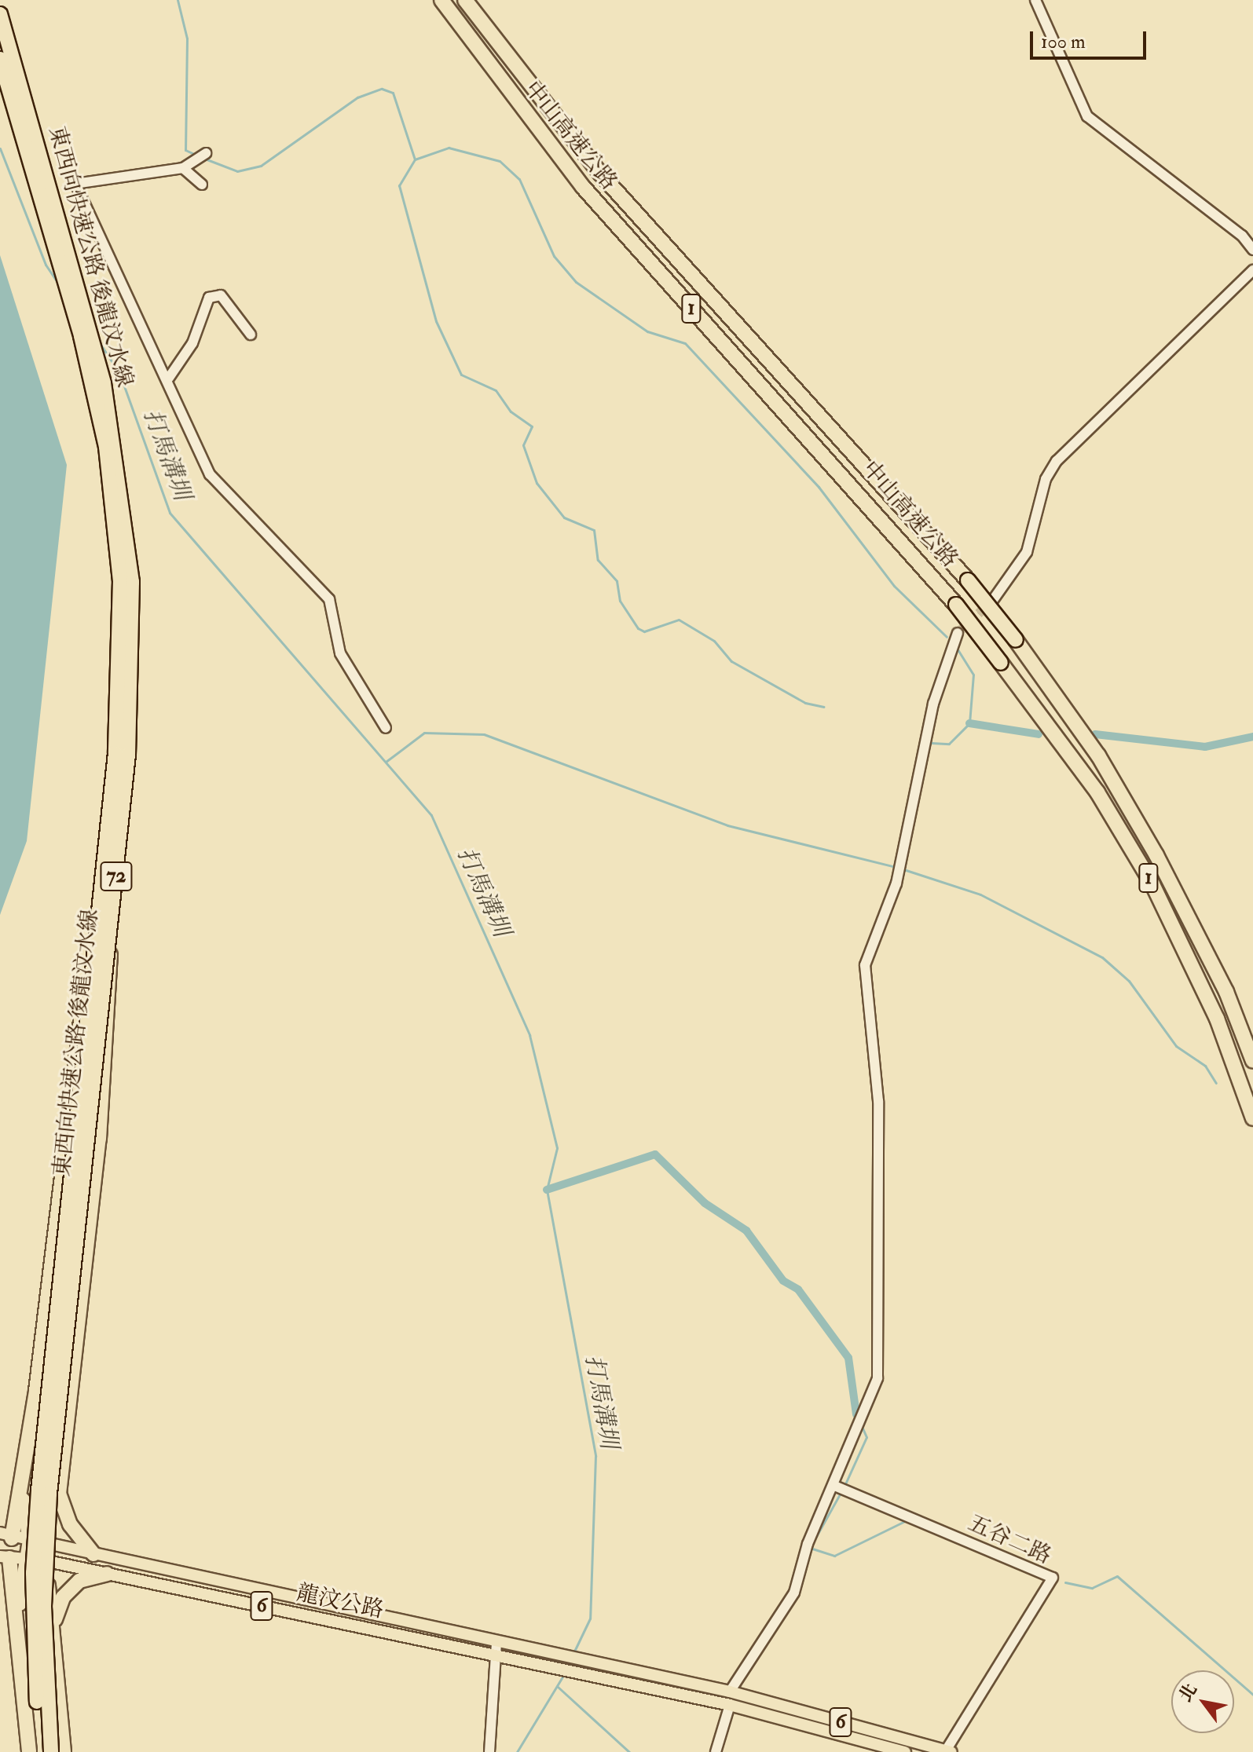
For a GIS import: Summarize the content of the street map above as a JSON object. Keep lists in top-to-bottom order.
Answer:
{
  "streets": {
    "highway": [
      "中山高速公路",
      "東西向快速公路 後龍汶水線",
      "1",
      "72"
    ],
    "main road": ["龍汶公路", "6"],
    "street": ["五谷二路"]
  },
  "crossings": [
    ["五谷二路", "6"],
    ["龍汶公路", "6"]
  ],
  "water": ["打馬溝圳"],
  "scale_bar": "100 m",
  "north": "top left"
}
